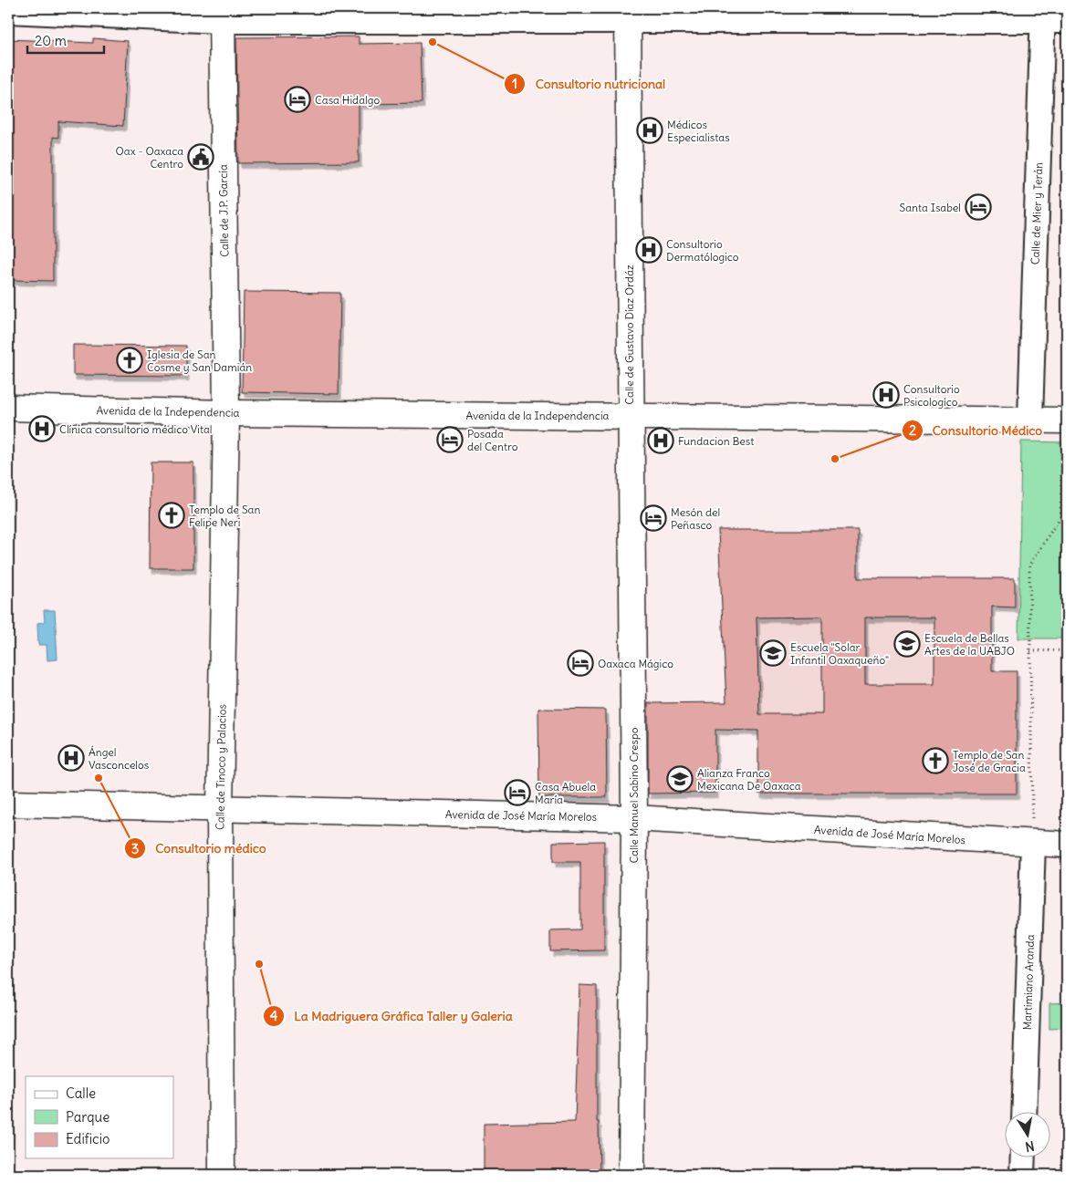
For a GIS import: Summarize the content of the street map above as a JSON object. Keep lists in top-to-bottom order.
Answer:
{
  "streets": {
    "street": [
      "Calle de J.P. García",
      "Calle de Mier y Terán",
      "Calle de Gustavo Díaz Ordáz",
      "Avenida de la Independencia",
      "Calle de Tinoco y Palacios",
      "Calle Manuel Sabino Crespo",
      "Avenida de José María Morelos",
      "Martimiano Aranda"
    ]
  },
  "crossings": [
    ["Calle de J.P. García", "Avenida de la Independencia"],
    ["Calle de J.P. García", "Calle de Tinoco y Palacios"],
    ["Calle de Mier y Terán", "Avenida de la Independencia"],
    ["Calle de Gustavo Díaz Ordáz", "Avenida de la Independencia"],
    ["Calle de Gustavo Díaz Ordáz", "Calle Manuel Sabino Crespo"],
    ["Avenida de la Independencia", "Calle de Tinoco y Palacios"],
    ["Avenida de la Independencia", "Calle Manuel Sabino Crespo"],
    ["Calle de Tinoco y Palacios", "Avenida de José María Morelos"],
    ["Calle Manuel Sabino Crespo", "Avenida de José María Morelos"],
    ["Avenida de José María Morelos", "Martimiano Aranda"]
  ],
  "places": {
    "other": [
      "Consultorio nutricional",
      "Consultorio Médico",
      "Consultorio médico",
      "La Madriguera Gráfica Taller y Galeria"
    ],
    "hotel": [
      "Casa Hidalgo",
      "Santa Isabel",
      "Posada del Centro",
      "Mesón del Peñasco",
      "Oaxaca Mágico",
      "Casa Abuela María"
    ],
    "hospital": [
      "Médicos Especialistas",
      "Consultorio Dermatólogico",
      "Consultorio Psicologíco",
      "Clínica consultorio médico Vital",
      "Fundacion Best",
      "Ángel Vasconcelos"
    ],
    "public building": ["Oax - Oaxaca Centro"],
    "church": ["Iglesia de San Cosme y San Damián", "Templo de San Felipe Neri", "Templo de San José de Gracia"],
    "school or university": ["Escuela de Bellas Artes de la UABJO", "Escuela \"Solar Infantil Oaxaqueño\"", "Alianza Franco Mexicana De Oaxaca"]
  },
  "legend": ["Calle", "Parque", "Edificio"],
  "scale_bar": "20 m",
  "north": "bottom"
}
